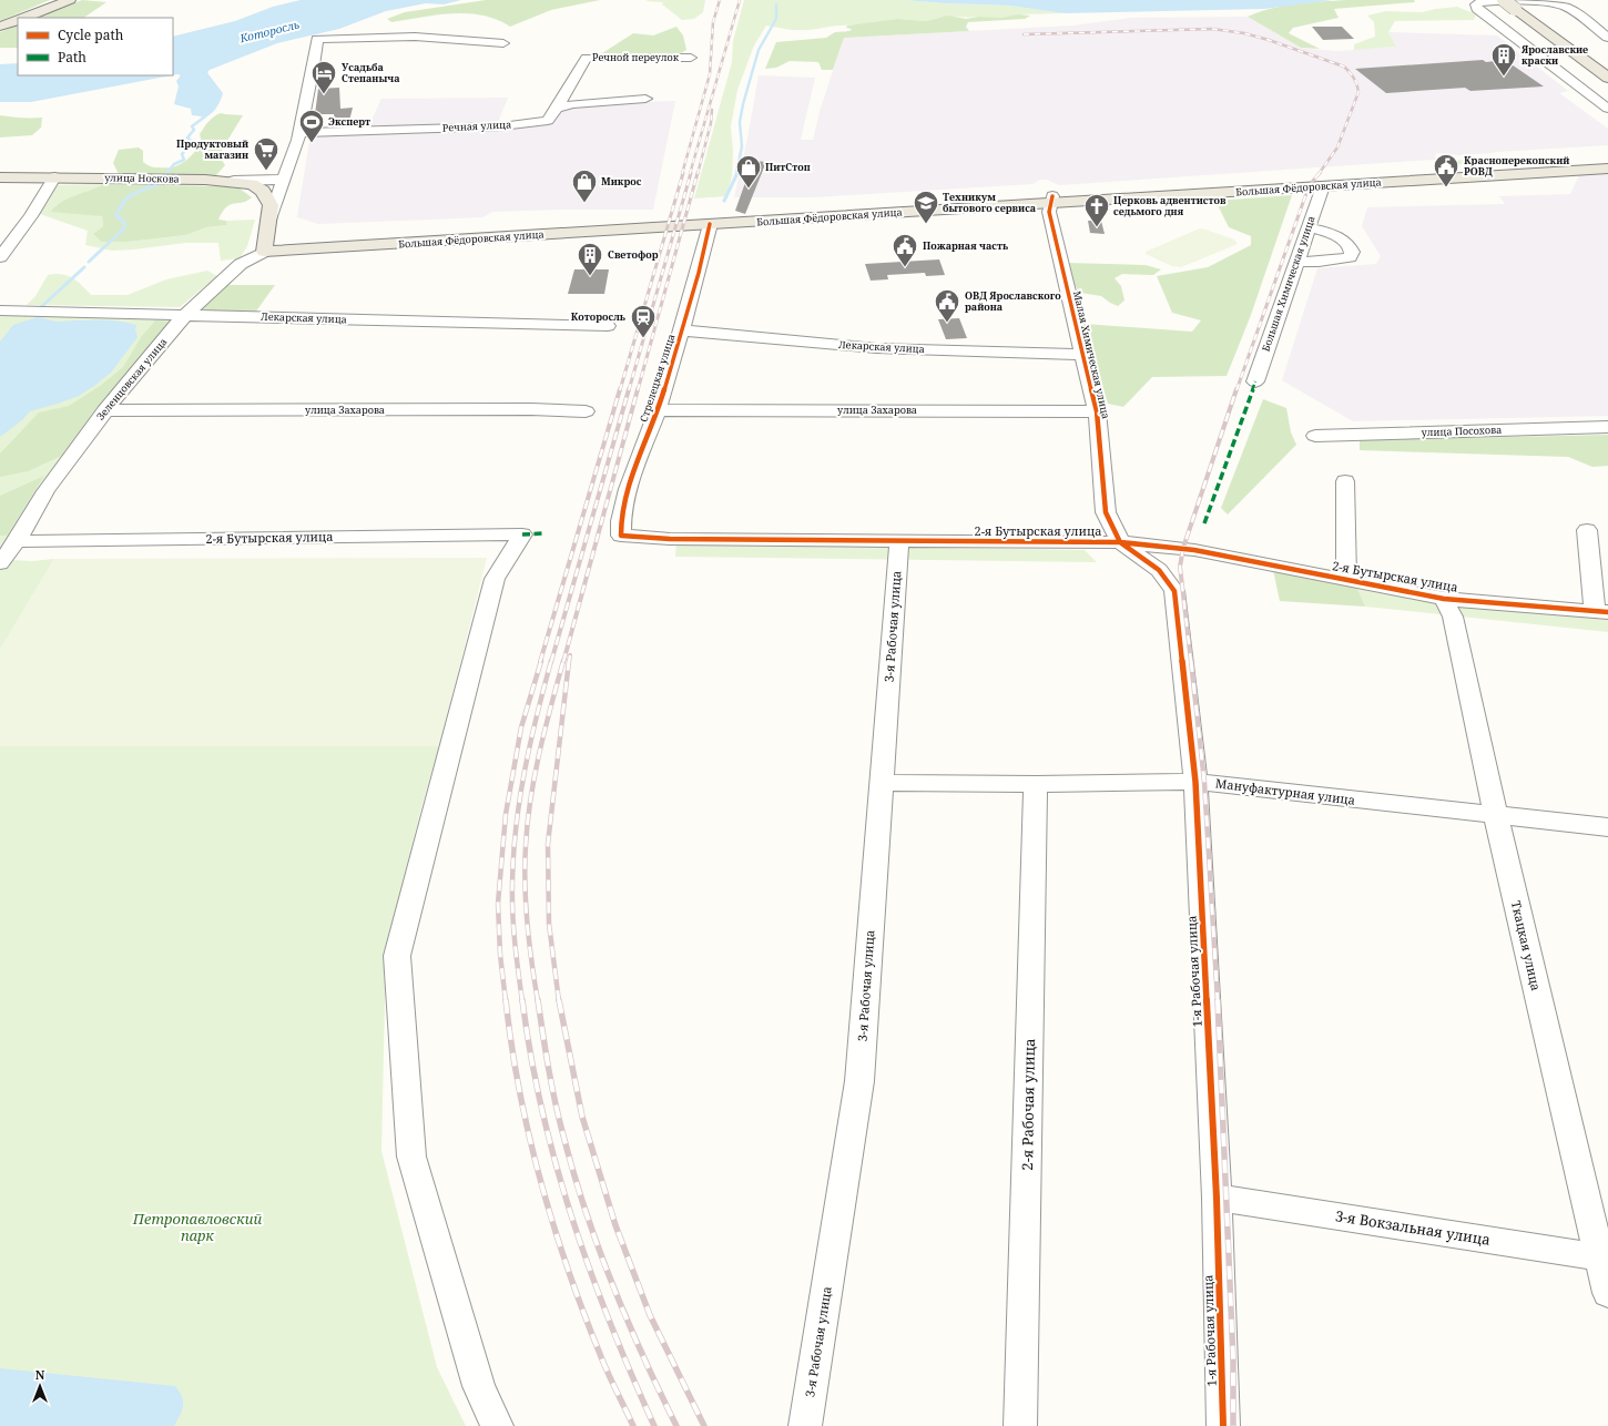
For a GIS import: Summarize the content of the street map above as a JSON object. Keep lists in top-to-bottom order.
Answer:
{
  "streets": {
    "main road": ["улица Носкова", "Большая Фёдоровская улица"],
    "street": [
      "Речной переулок",
      "Речная улица",
      "Большая Химическая улица",
      "Лекарская улица",
      "Малая Химическая улица",
      "Стрелецкая улица",
      "Зеленцовская улица",
      "улица Захарова",
      "улица Посохова",
      "2-я Бутырская улица",
      "3-я Рабочая улица",
      "Мануфактурная улица",
      "Ткацкая улица",
      "1-я Рабочая улица",
      "2-я Рабочая улица",
      "3-я Вокзальная улица"
    ]
  },
  "crossings": [
    ["Речной переулок", "Речная улица"],
    ["Большая Фёдоровская улица", "Большая Химическая улица"],
    ["Большая Фёдоровская улица", "Малая Химическая улица"],
    ["Большая Фёдоровская улица", "Стрелецкая улица"],
    ["Большая Фёдоровская улица", "Зеленцовская улица"],
    ["Лекарская улица", "Малая Химическая улица"],
    ["Лекарская улица", "Стрелецкая улица"],
    ["Лекарская улица", "Зеленцовская улица"],
    ["Малая Химическая улица", "улица Захарова"],
    ["Малая Химическая улица", "2-я Бутырская улица"],
    ["Малая Химическая улица", "1-я Рабочая улица"],
    ["Стрелецкая улица", "улица Захарова"],
    ["Стрелецкая улица", "2-я Бутырская улица"],
    ["Зеленцовская улица", "улица Захарова"],
    ["Зеленцовская улица", "2-я Бутырская улица"],
    ["2-я Бутырская улица", "3-я Рабочая улица"],
    ["2-я Бутырская улица", "Ткацкая улица"],
    ["2-я Бутырская улица", "1-я Рабочая улица"],
    ["3-я Рабочая улица", "Мануфактурная улица"],
    ["Мануфактурная улица", "Ткацкая улица"],
    ["Мануфактурная улица", "1-я Рабочая улица"],
    ["Мануфактурная улица", "2-я Рабочая улица"],
    ["Ткацкая улица", "3-я Вокзальная улица"],
    ["1-я Рабочая улица", "3-я Вокзальная улица"]
  ],
  "water": ["Которосль"],
  "parks": ["Петропавловский парк"],
  "places": {
    "building": ["Ярославские краски", "Светофор"],
    "hotel": ["Усадьба Степаныча"],
    "sports": ["Эксперт"],
    "supermarket": ["Продуктовый магазин"],
    "public building": ["Красноперекопский РОВД", "Пожарная часть", "ОВД Ярославского района"],
    "shop": ["ПитСтоп", "Микрос"],
    "school or university": ["Техникум бытового сервиса"],
    "church": ["Церковь адвентистов седьмого дня"],
    "station": ["Которосль"]
  },
  "legend": ["Cycle path", "Path"],
  "north": "top"
}
